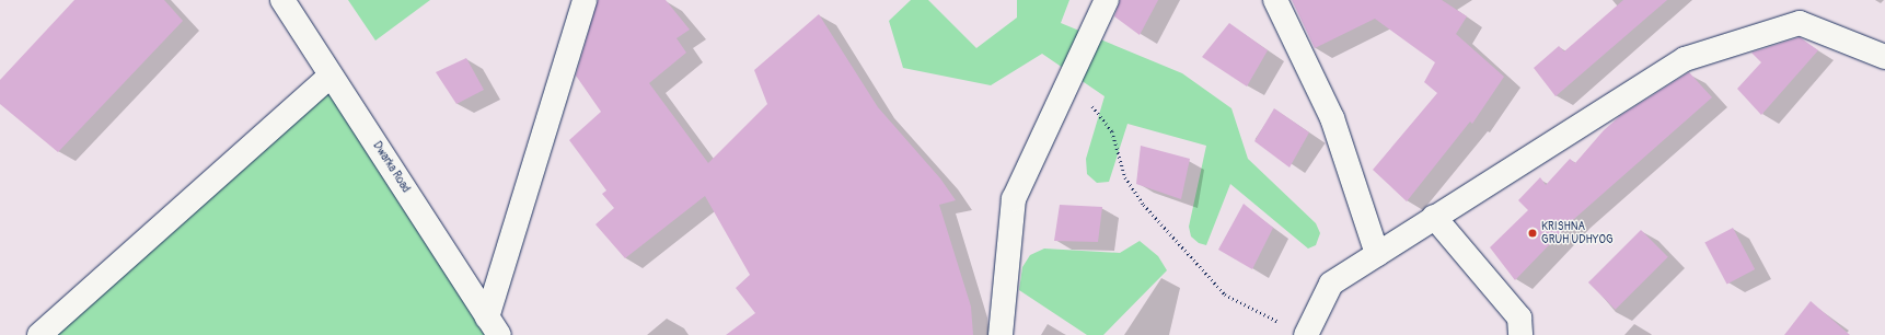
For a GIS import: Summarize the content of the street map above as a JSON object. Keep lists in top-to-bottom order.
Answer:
{
  "streets": {
    "street": ["Dwarka Road"]
  },
  "places": ["KRISHNA GRUH UDHYOG"]
}
